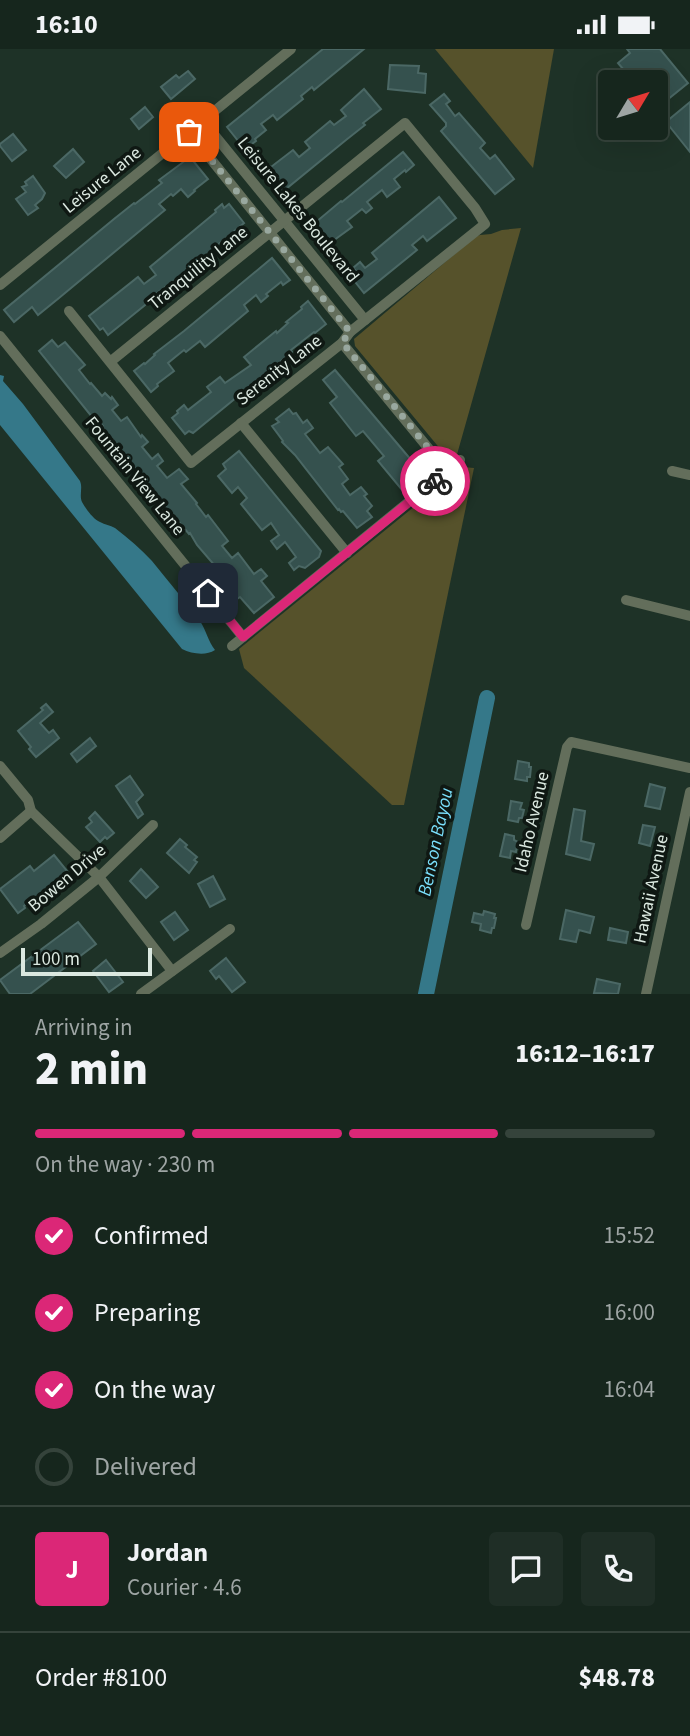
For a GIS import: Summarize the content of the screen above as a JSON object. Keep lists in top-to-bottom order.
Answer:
{
  "streets": {
    "street": [
      "Leisure Lane",
      "Leisure Lakes Boulevard",
      "Tranquility Lane",
      "Serenity Lane",
      "Fountain View Lane",
      "Idaho Avenue",
      "Bowen Drive",
      "Hawaii Avenue"
    ]
  },
  "crossings": [
    ["Leisure Lane", "Leisure Lakes Boulevard"],
    ["Leisure Lakes Boulevard", "Tranquility Lane"],
    ["Leisure Lakes Boulevard", "Serenity Lane"],
    ["Tranquility Lane", "Serenity Lane"]
  ],
  "water": ["Benson Bayou"],
  "scale_bar": "100 m",
  "north": "top right",
  "page": {
    "status": "16:10",
    "scale": "100 m",
    "heading": ["2 min", "Arriving in", "16:12–16:17"],
    "panel": [
      "Jordan",
      "Courier · 4.6",
      "Order #8100",
      "$48.78"
    ],
    "bar": "On the way · 230 m",
    "list": [
      ["Confirmed", "15:52"],
      ["Preparing", "16:00"],
      ["On the way", "16:04"],
      "Delivered"
    ],
    "round": "J"
  }
}
